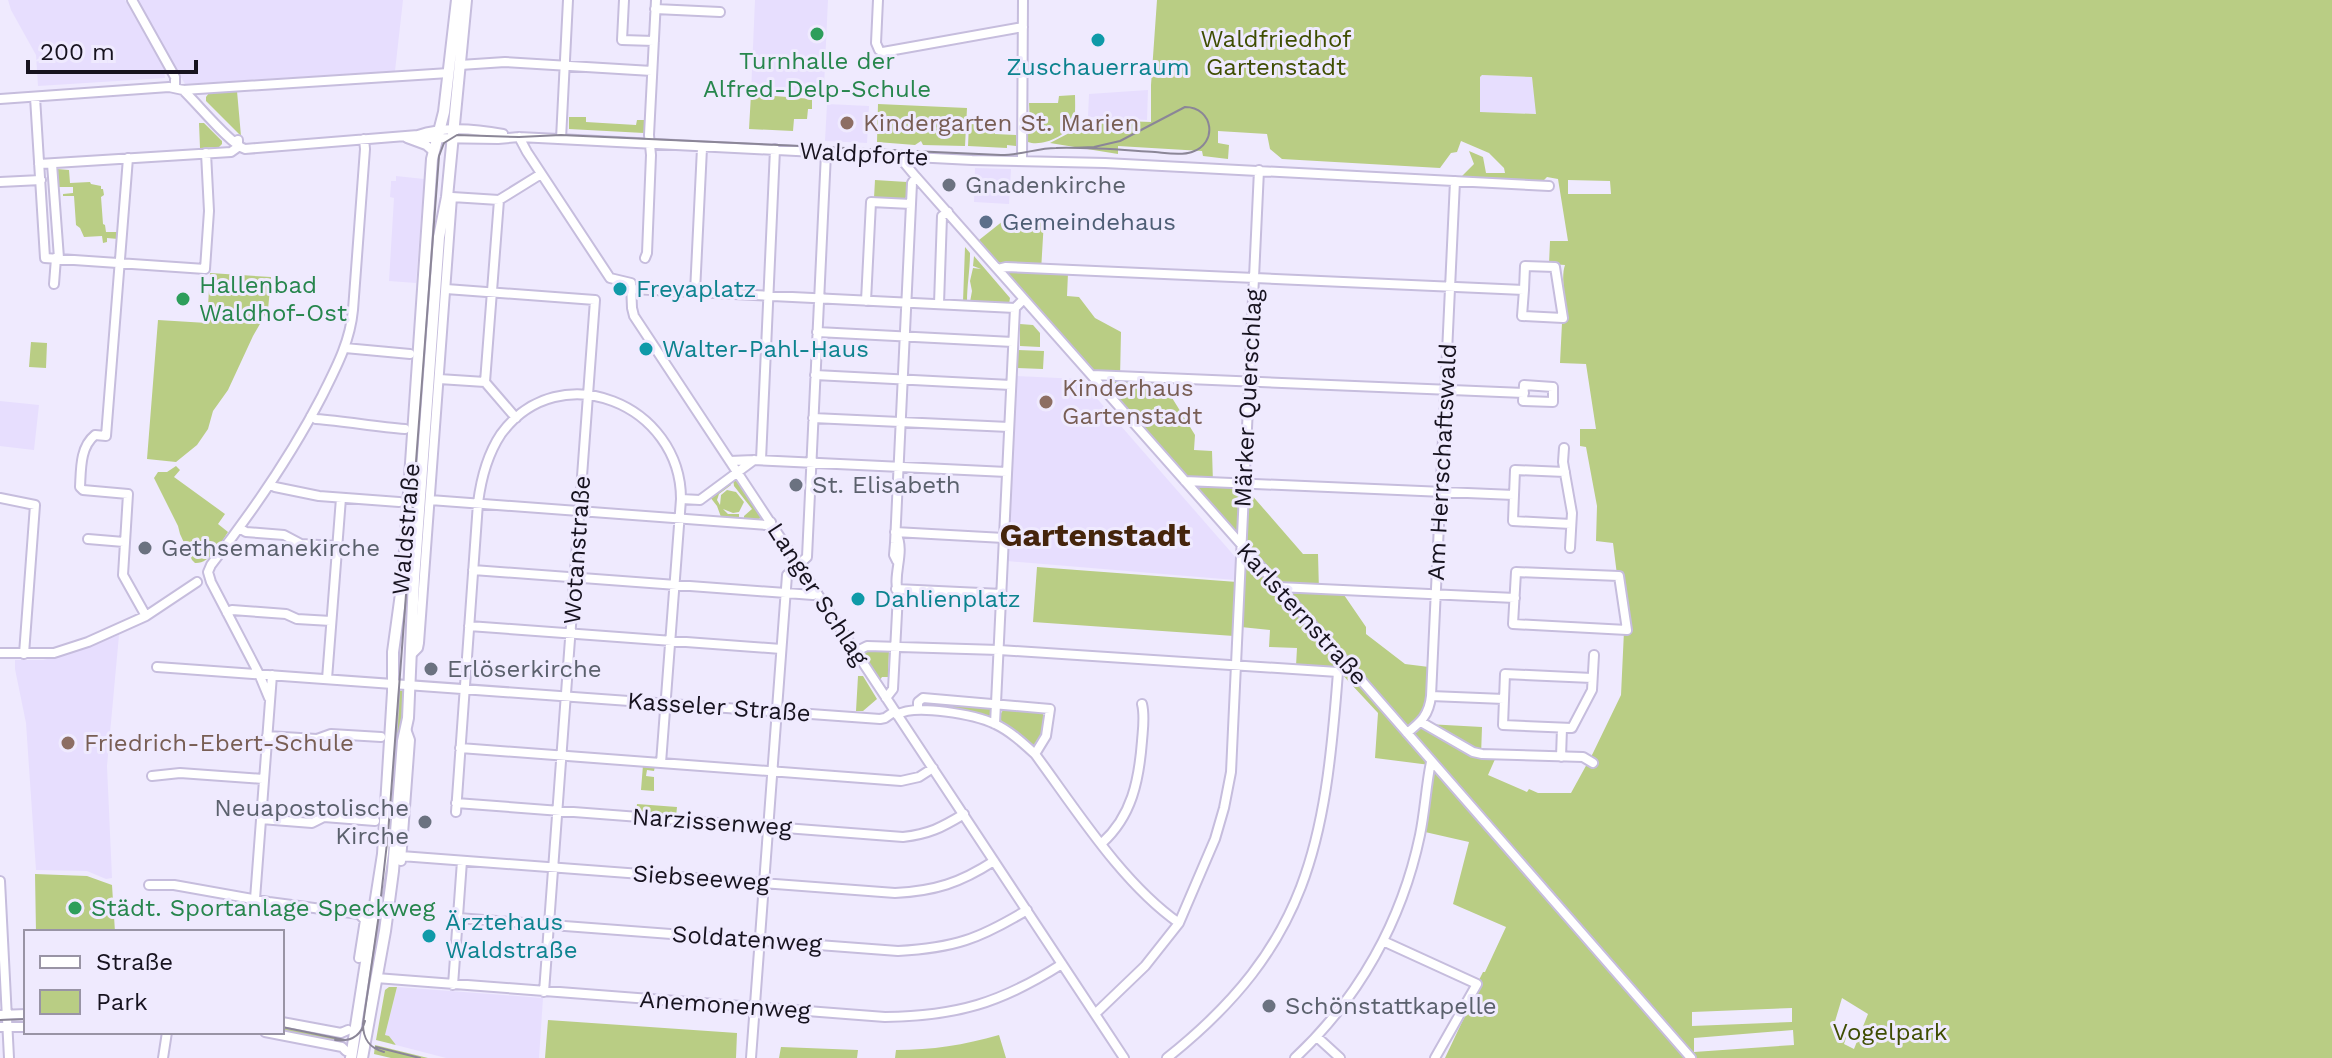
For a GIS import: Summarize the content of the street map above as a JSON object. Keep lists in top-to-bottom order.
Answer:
{
  "streets": {
    "main road": ["Waldstraße"],
    "street": [
      "Waldpforte",
      "Märker Querschlag",
      "Am Herrschaftswald",
      "Wotanstraße",
      "Langer Schlag",
      "Karlsternstraße",
      "Kasseler Straße",
      "Narzissenweg",
      "Siebseeweg",
      "Soldatenweg",
      "Anemonenweg"
    ]
  },
  "crossings": [
    ["Waldpforte", "Märker Querschlag"],
    ["Waldpforte", "Am Herrschaftswald"],
    ["Waldpforte", "Waldstraße"],
    ["Waldpforte", "Karlsternstraße"],
    ["Märker Querschlag", "Langer Schlag"],
    ["Märker Querschlag", "Karlsternstraße"],
    ["Waldstraße", "Kasseler Straße"],
    ["Waldstraße", "Siebseeweg"],
    ["Waldstraße", "Anemonenweg"],
    ["Wotanstraße", "Kasseler Straße"],
    ["Wotanstraße", "Narzissenweg"],
    ["Wotanstraße", "Siebseeweg"],
    ["Wotanstraße", "Soldatenweg"],
    ["Wotanstraße", "Anemonenweg"],
    ["Langer Schlag", "Kasseler Straße"],
    ["Langer Schlag", "Narzissenweg"],
    ["Langer Schlag", "Siebseeweg"],
    ["Langer Schlag", "Soldatenweg"],
    ["Langer Schlag", "Anemonenweg"]
  ],
  "districts": ["Gartenstadt"],
  "parks": ["Waldfriedhof Gartenstadt", "Vogelpark"],
  "places": [
    "Turnhalle der Alfred-Delp-Schule",
    "Zuschauerraum",
    "Kindergarten St. Marien",
    "Gnadenkirche",
    "Gemeindehaus",
    "Freyaplatz",
    "Hallenbad Waldhof-Ost",
    "Walter-Pahl-Haus",
    "Kinderhaus Gartenstadt",
    "St. Elisabeth",
    "Gethsemanekirche",
    "Dahlienplatz",
    "Erlöserkirche",
    "Friedrich-Ebert-Schule",
    "Neuapostolische Kirche",
    "Städt. Sportanlage Speckweg",
    "Ärztehaus Waldstraße",
    "Schönstattkapelle"
  ],
  "legend": ["Straße", "Park"],
  "scale_bar": "200 m"
}
